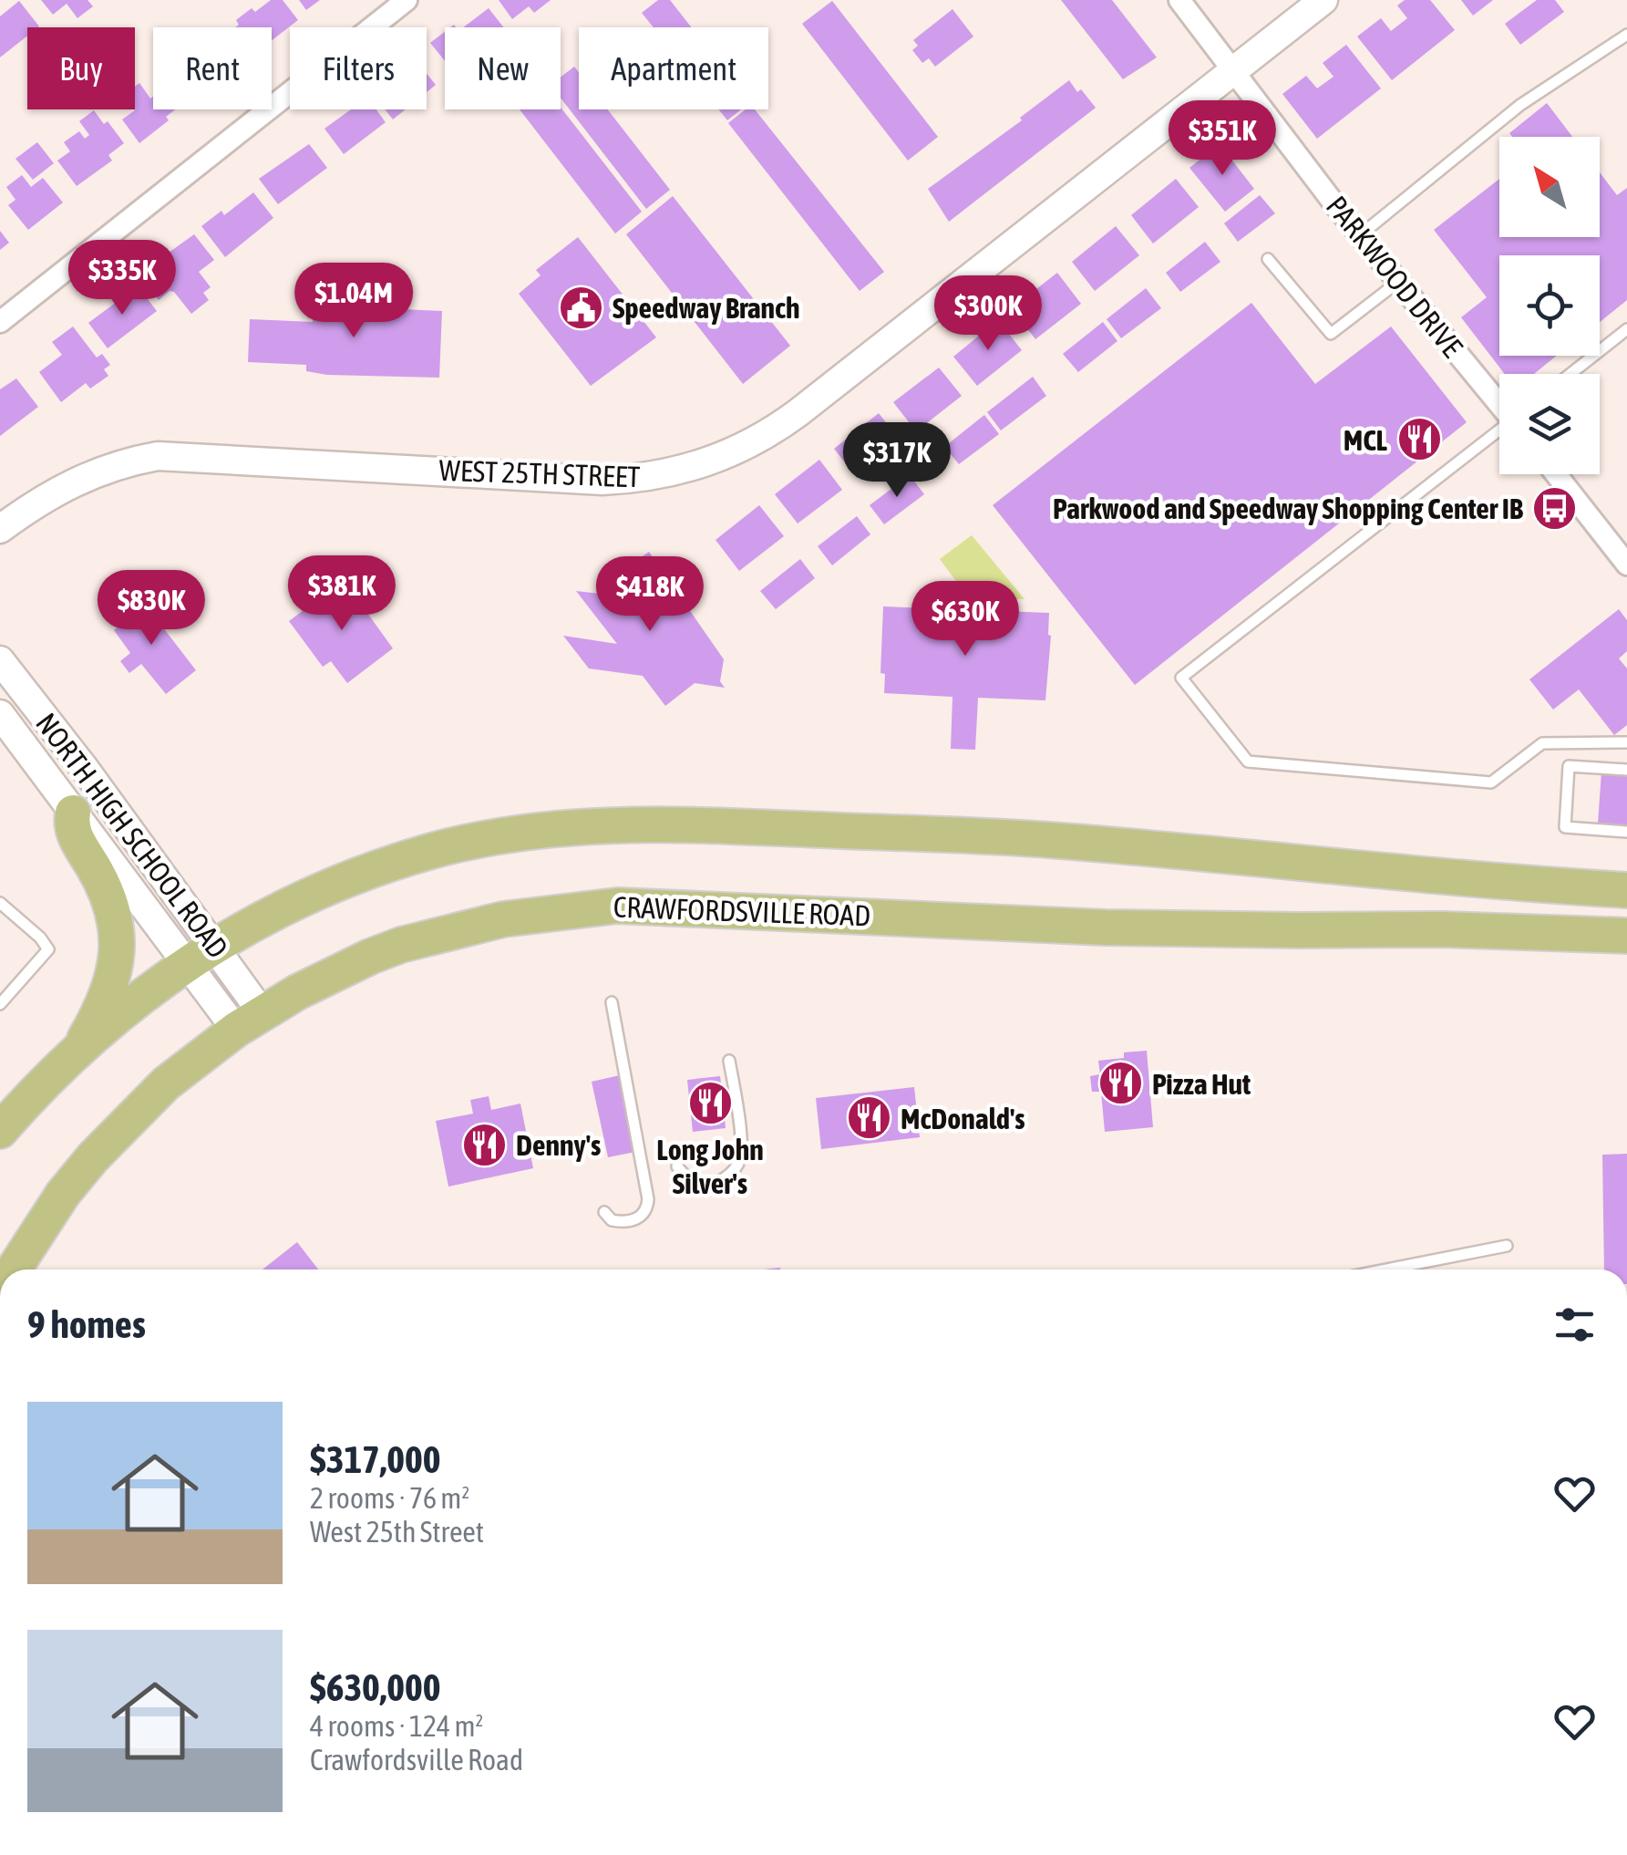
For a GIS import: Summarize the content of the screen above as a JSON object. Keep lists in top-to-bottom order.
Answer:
{
  "streets": {
    "main road": ["CRAWFORDSVILLE ROAD"],
    "street": ["PARKWOOD DRIVE", "WEST 25TH STREET", "NORTH HIGH SCHOOL ROAD"]
  },
  "crossings": [
    ["PARKWOOD DRIVE", "WEST 25TH STREET"],
    ["NORTH HIGH SCHOOL ROAD", "CRAWFORDSVILLE ROAD"]
  ],
  "places": {
    "public building": ["Speedway Branch"],
    "restaurant": [
      "MCL",
      "Pizza Hut",
      "Long John Silver's",
      "McDonald's",
      "Denny's"
    ],
    "bus stop": ["Parkwood and Speedway Shopping Center IB"]
  },
  "north": "top left",
  "page": {
    "chip": [
      "Buy",
      "Rent",
      "Filters",
      "New",
      "Apartment"
    ],
    "price": [
      "$351K",
      "$335K",
      "$1.04M",
      "$300K",
      "$317K",
      "$381K",
      "$418K",
      "$830K",
      "$630K"
    ],
    "heading": "9 homes",
    "list": [
      {
        "name": "$317,000",
        "note": "2 rooms · 76 m² · West 25th Street"
      },
      {
        "name": "$630,000",
        "note": "4 rooms · 124 m² · Crawfordsville Road"
      }
    ]
  }
}
